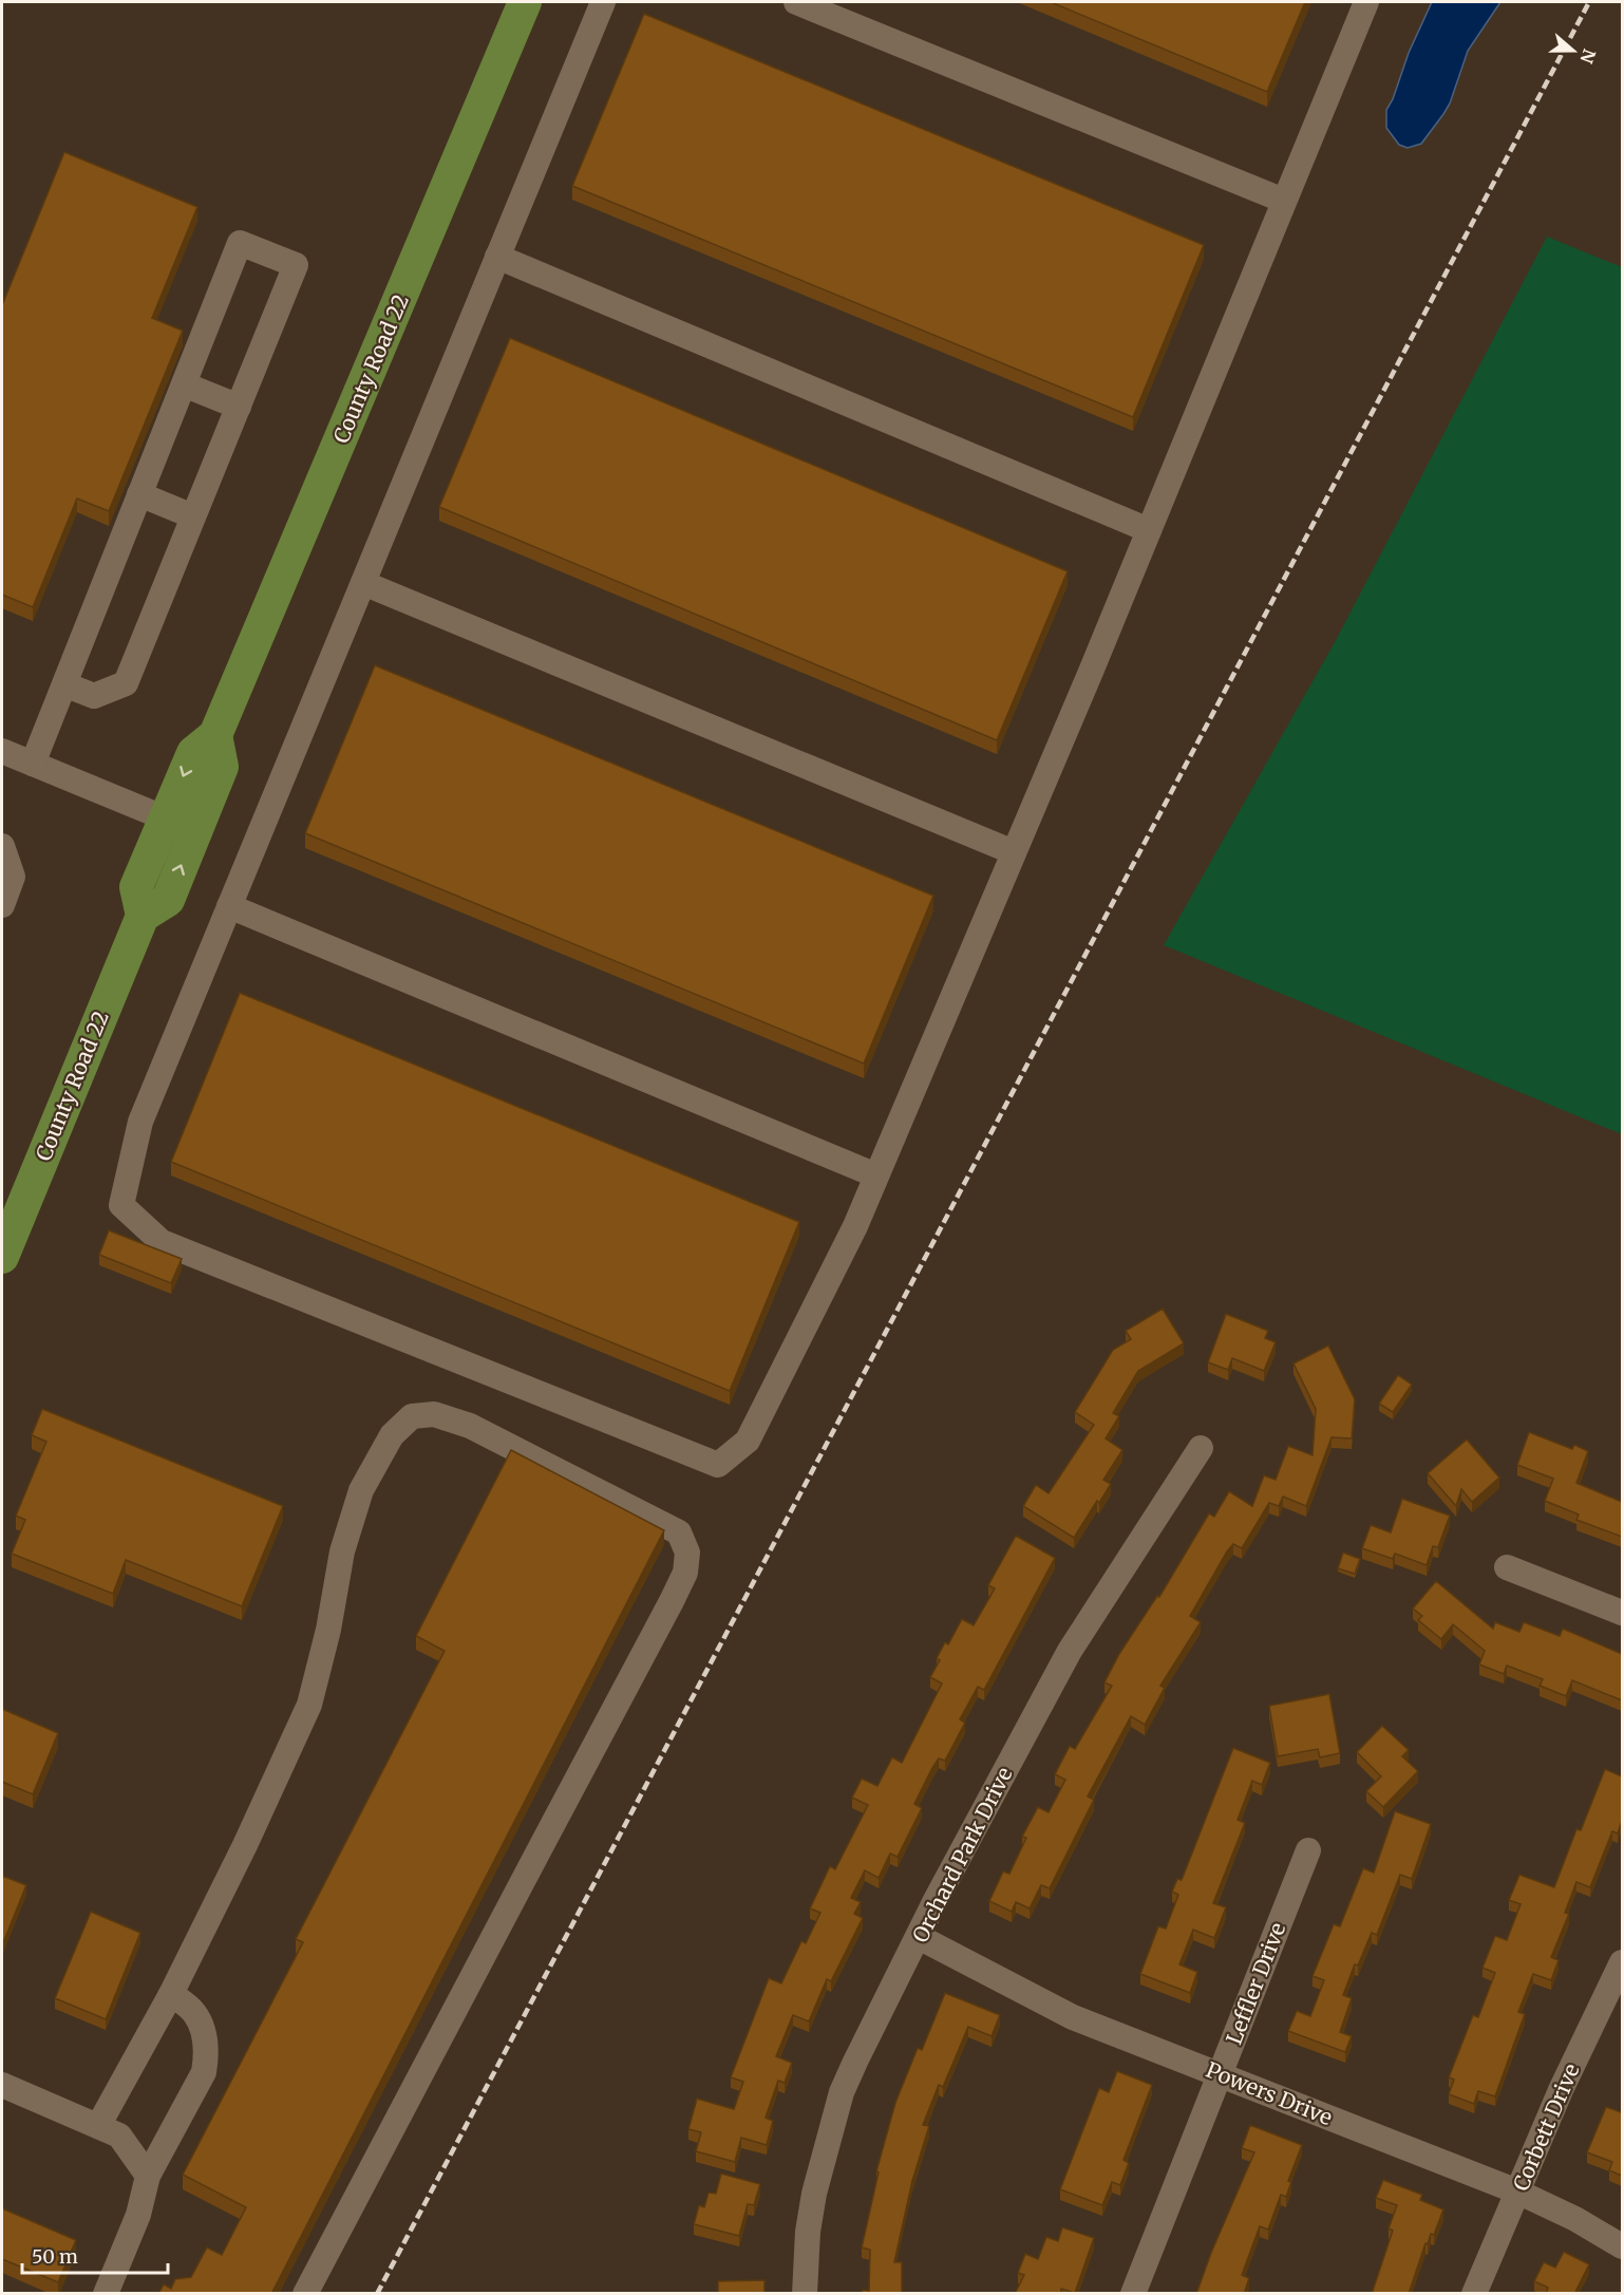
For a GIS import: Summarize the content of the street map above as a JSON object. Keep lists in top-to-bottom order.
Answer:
{
  "streets": {
    "main road": ["County Road 22"],
    "street": [
      "Orchard Park Drive",
      "Leffler Drive",
      "Powers Drive",
      "Corbett Drive"
    ]
  },
  "crossings": [
    ["Orchard Park Drive", "Powers Drive"],
    ["Leffler Drive", "Powers Drive"],
    ["Powers Drive", "Corbett Drive"]
  ],
  "scale_bar": "50 m",
  "north": "right"
}
